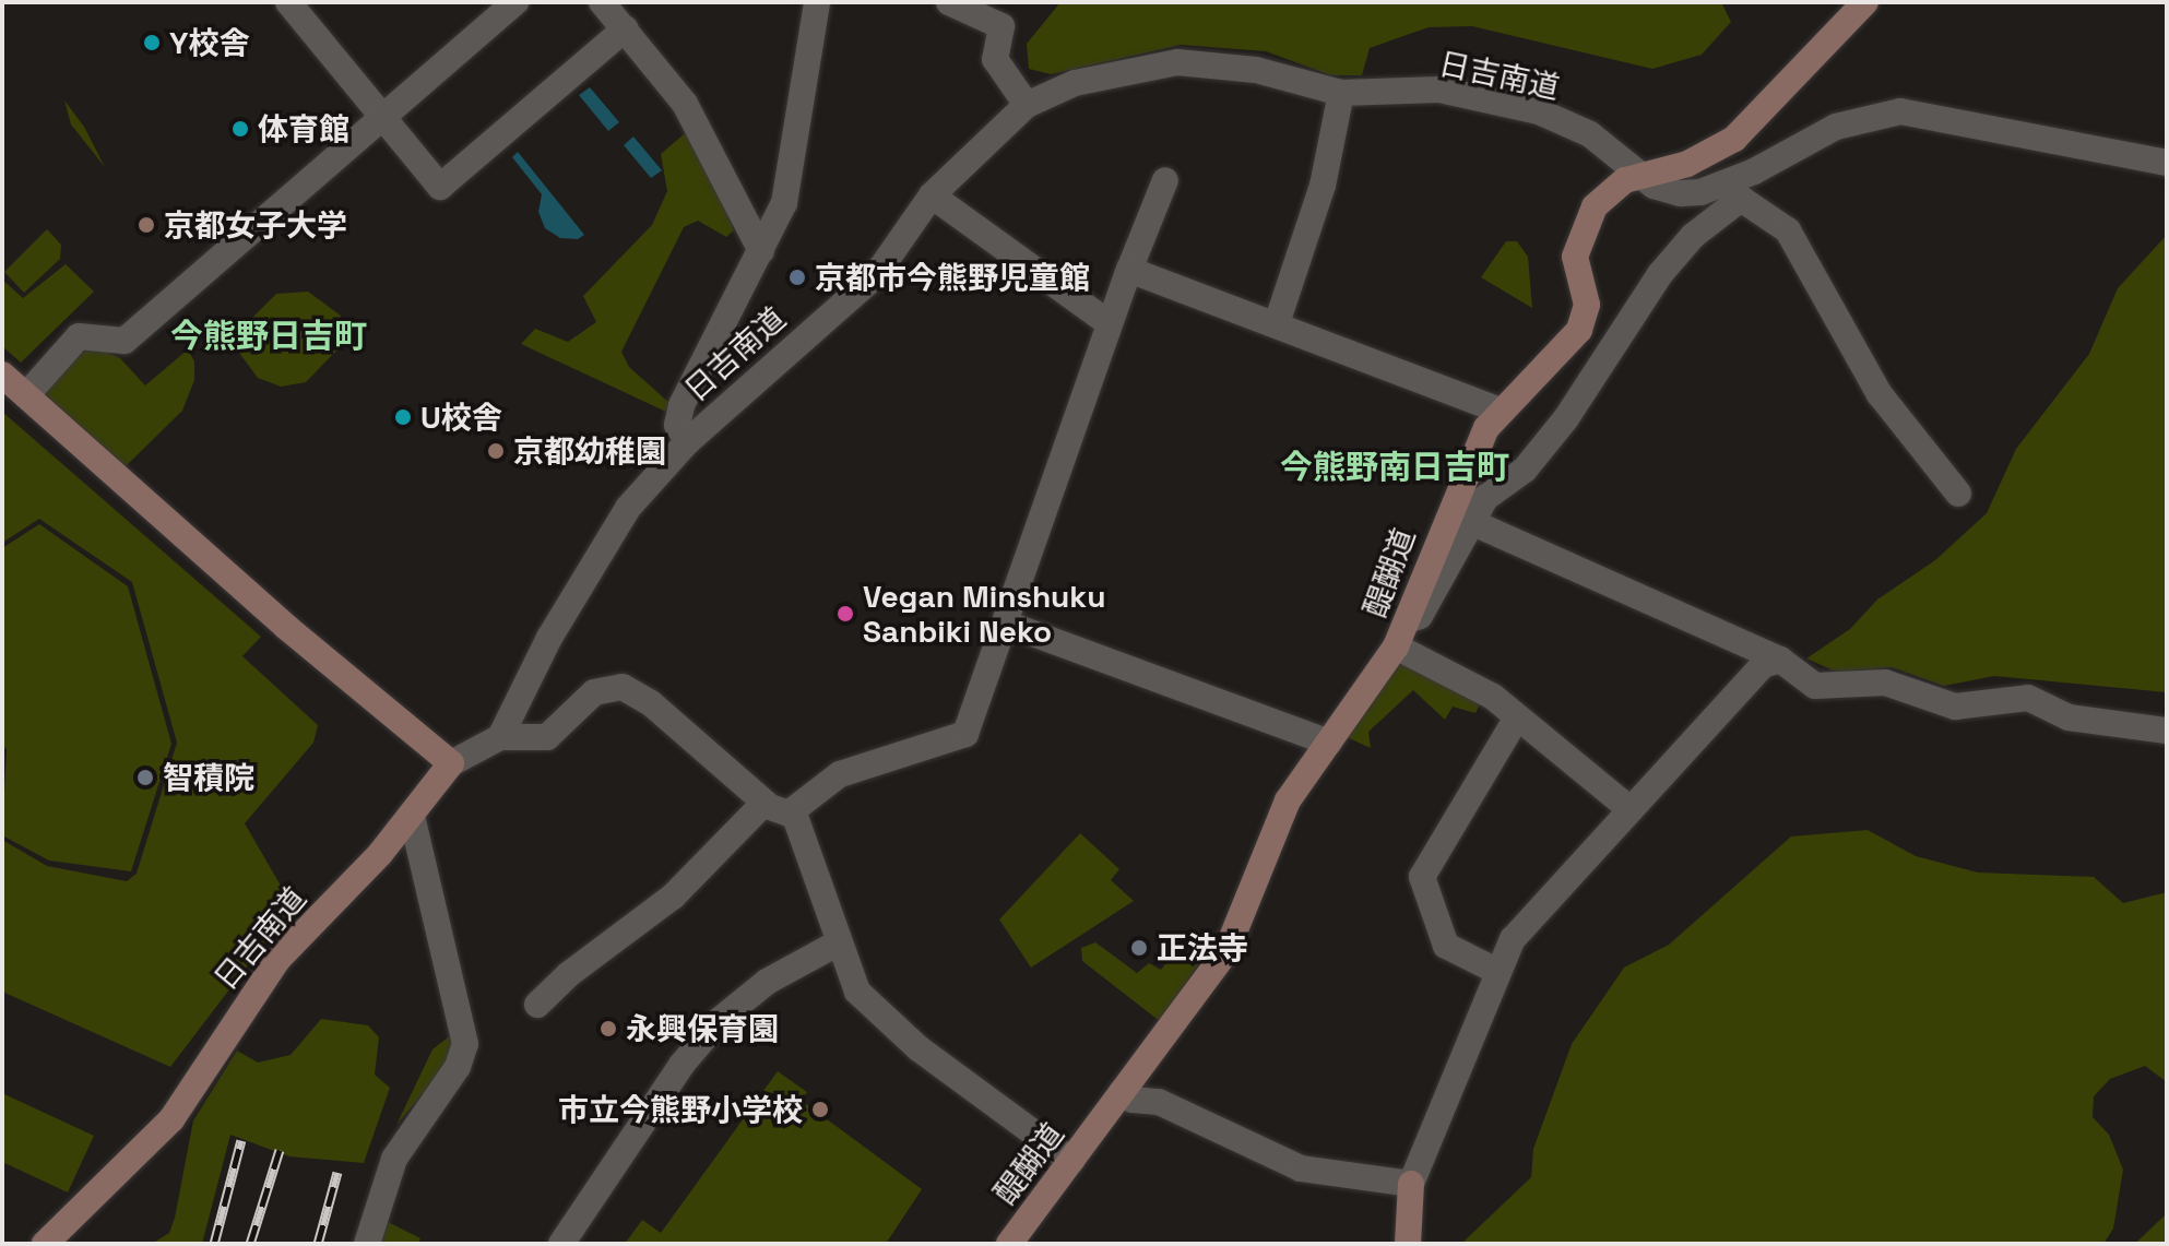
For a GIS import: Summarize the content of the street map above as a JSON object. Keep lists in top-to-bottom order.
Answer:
{
  "streets": {
    "main road": ["日吉南道", "醍醐道"]
  },
  "crossings": [
    ["日吉南道", "醍醐道"]
  ],
  "districts": ["今熊野日吉町", "今熊野南日吉町"],
  "places": [
    "Y校舎",
    "体育館",
    "京都女子大学",
    "京都市今熊野児童館",
    "U校舎",
    "京都幼稚園",
    "Vegan Minshuku Sanbiki Neko",
    "智積院",
    "正法寺",
    "永興保育園",
    "市立今熊野小学校"
  ]
}
